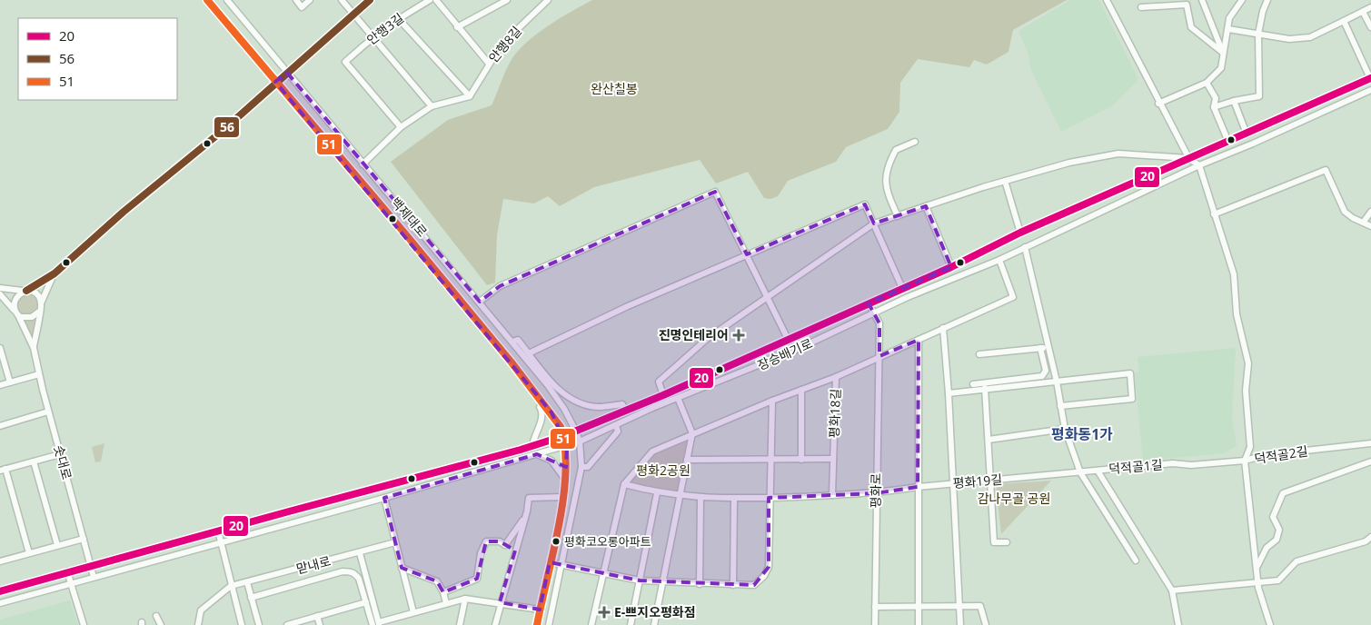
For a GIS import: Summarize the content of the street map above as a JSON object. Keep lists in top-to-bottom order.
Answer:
{
  "streets": {
    "street": [
      "안행3길",
      "안행8길",
      "백제대로",
      "장승배기로",
      "평화18길",
      "덕적골2길",
      "솟대로",
      "덕적골1길",
      "평화19길",
      "평화로",
      "맏내로"
    ]
  },
  "crossings": [
    ["백제대로", "장승배기로"],
    ["장승배기로", "솟대로"],
    ["장승배기로", "평화로"],
    ["덕적골2길", "덕적골1길"],
    ["덕적골1길", "평화19길"],
    ["평화19길", "평화로"]
  ],
  "districts": ["평화동1가"],
  "parks": ["완산칠봉", "평화2공원", "감나무골 공원"],
  "places": {
    "health": ["진명인테리어", "E-쁘지오평화점"],
    "other": ["평화코오롱아파트"]
  },
  "lines": ["transit line 56", "transit line 51", "transit line 20"],
  "legend": ["20", "56", "51"]
}
